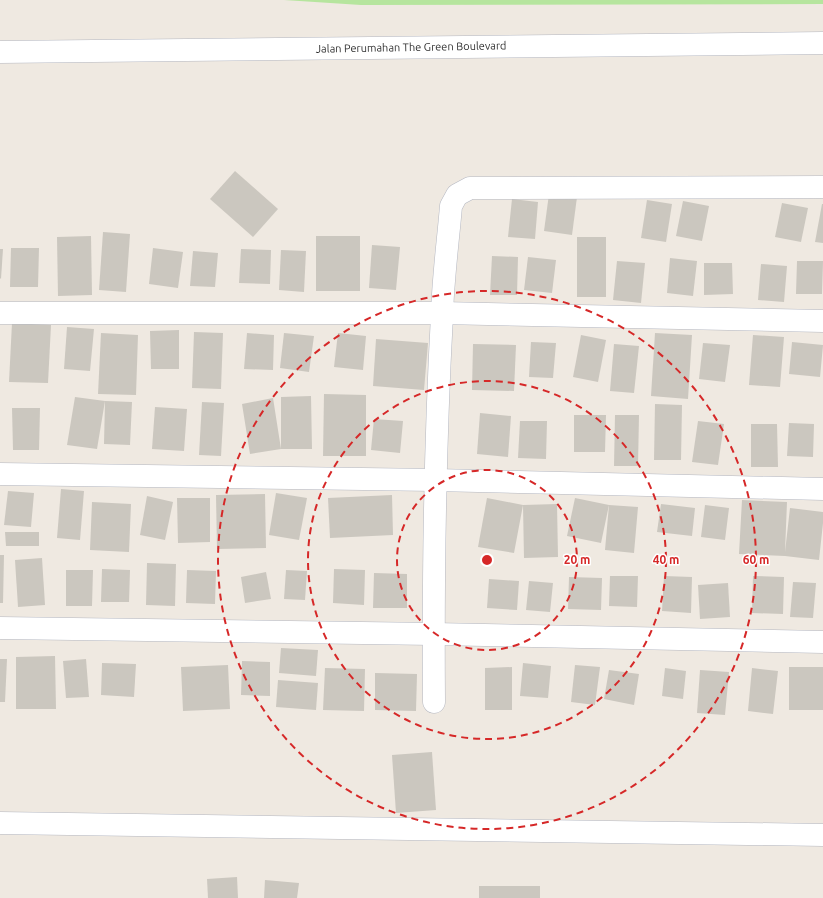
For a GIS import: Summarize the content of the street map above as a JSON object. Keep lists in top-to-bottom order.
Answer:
{
  "streets": {
    "street": ["Jalan Perumahan The Green Boulevard"]
  },
  "rings": ["20 m", "40 m", "60 m"]
}
